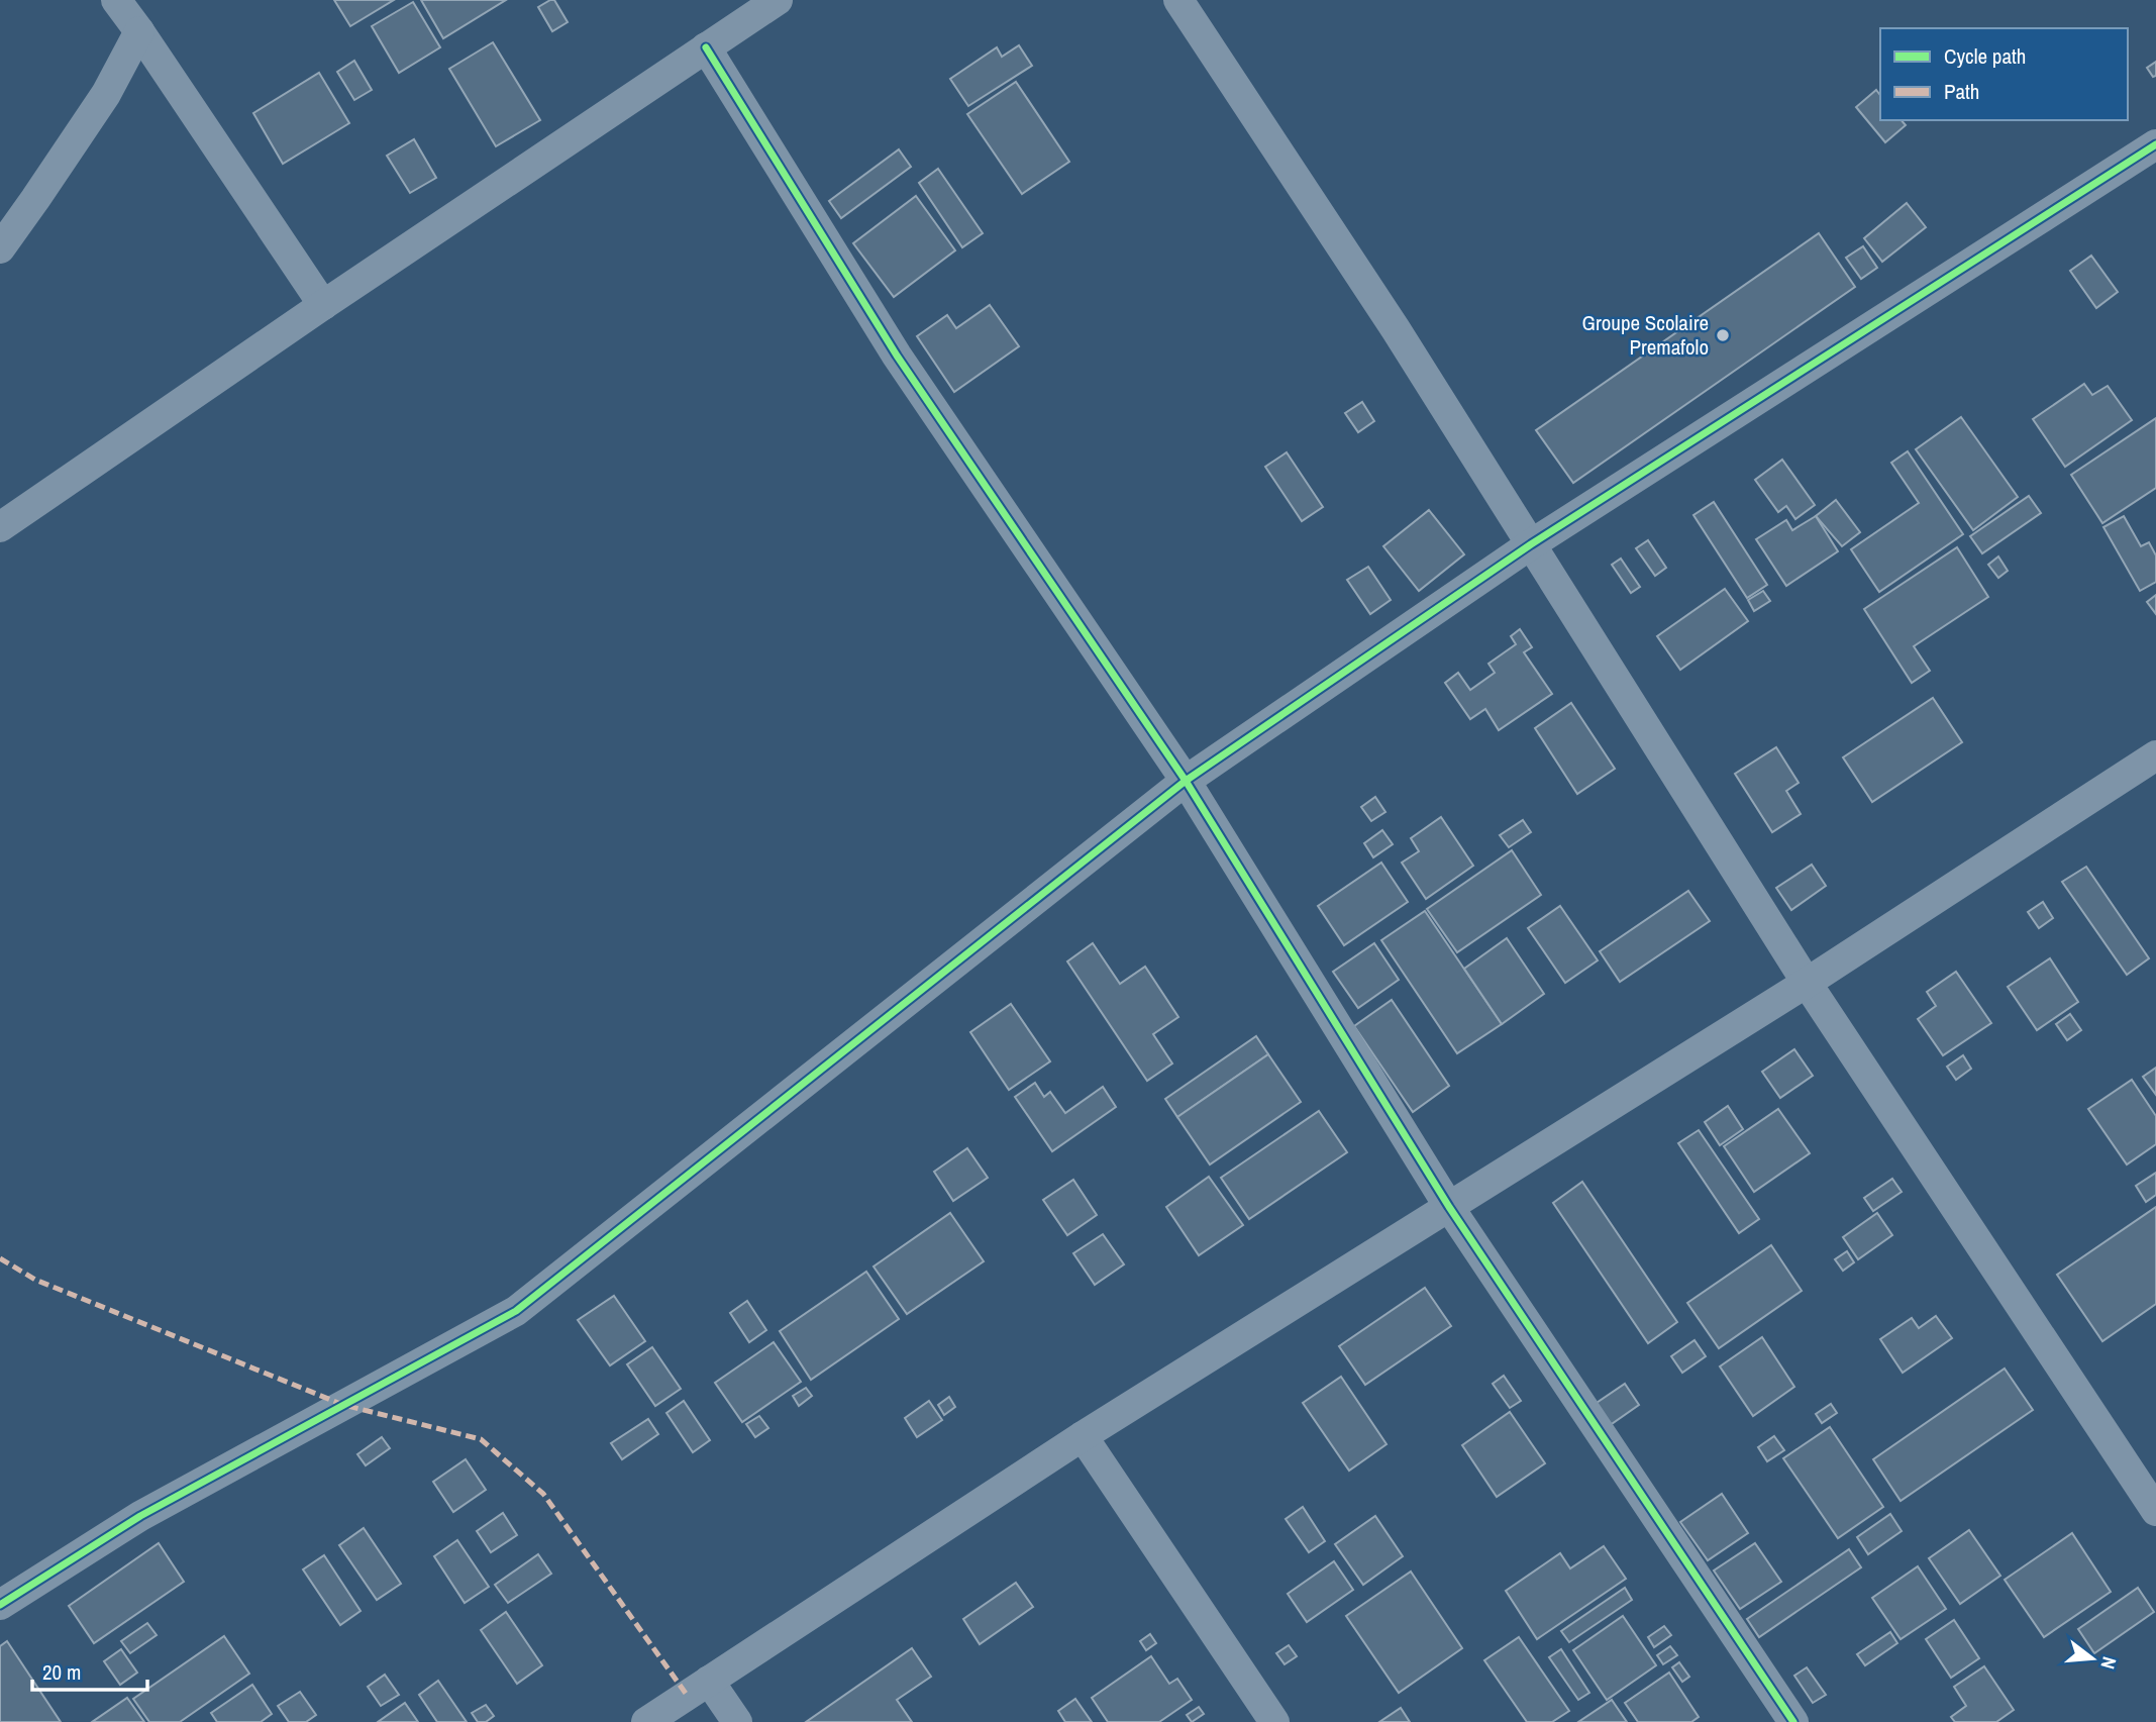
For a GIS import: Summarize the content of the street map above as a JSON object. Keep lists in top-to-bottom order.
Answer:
{
  "places": ["Groupe Scolaire Premafolo"],
  "legend": ["Cycle path", "Path"],
  "scale_bar": "20 m",
  "north": "right"
}
